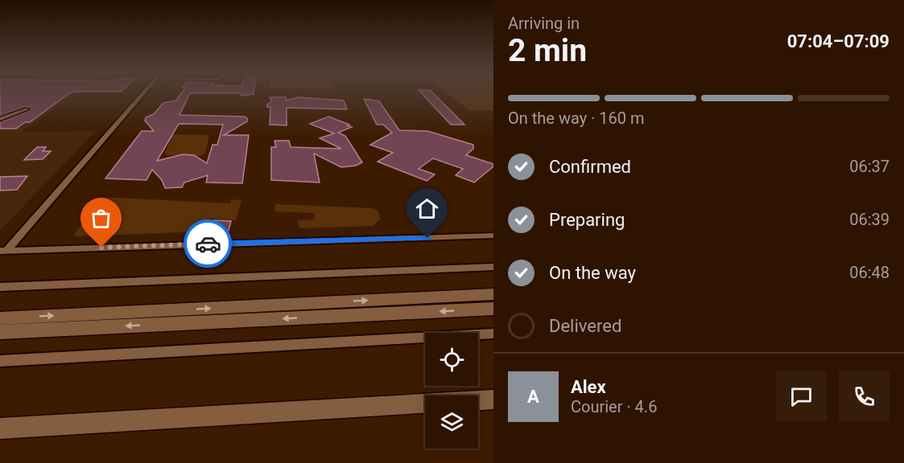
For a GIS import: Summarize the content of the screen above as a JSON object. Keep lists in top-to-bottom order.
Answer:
{
  "page": {
    "heading": ["2 min", "Arriving in", "07:04–07:09"],
    "panel": ["Alex", "Courier · 4.6"],
    "bar": "On the way · 160 m",
    "list": [
      ["Confirmed", "06:37"],
      ["Preparing", "06:39"],
      ["On the way", "06:48"],
      "Delivered"
    ],
    "round": "A"
  }
}
